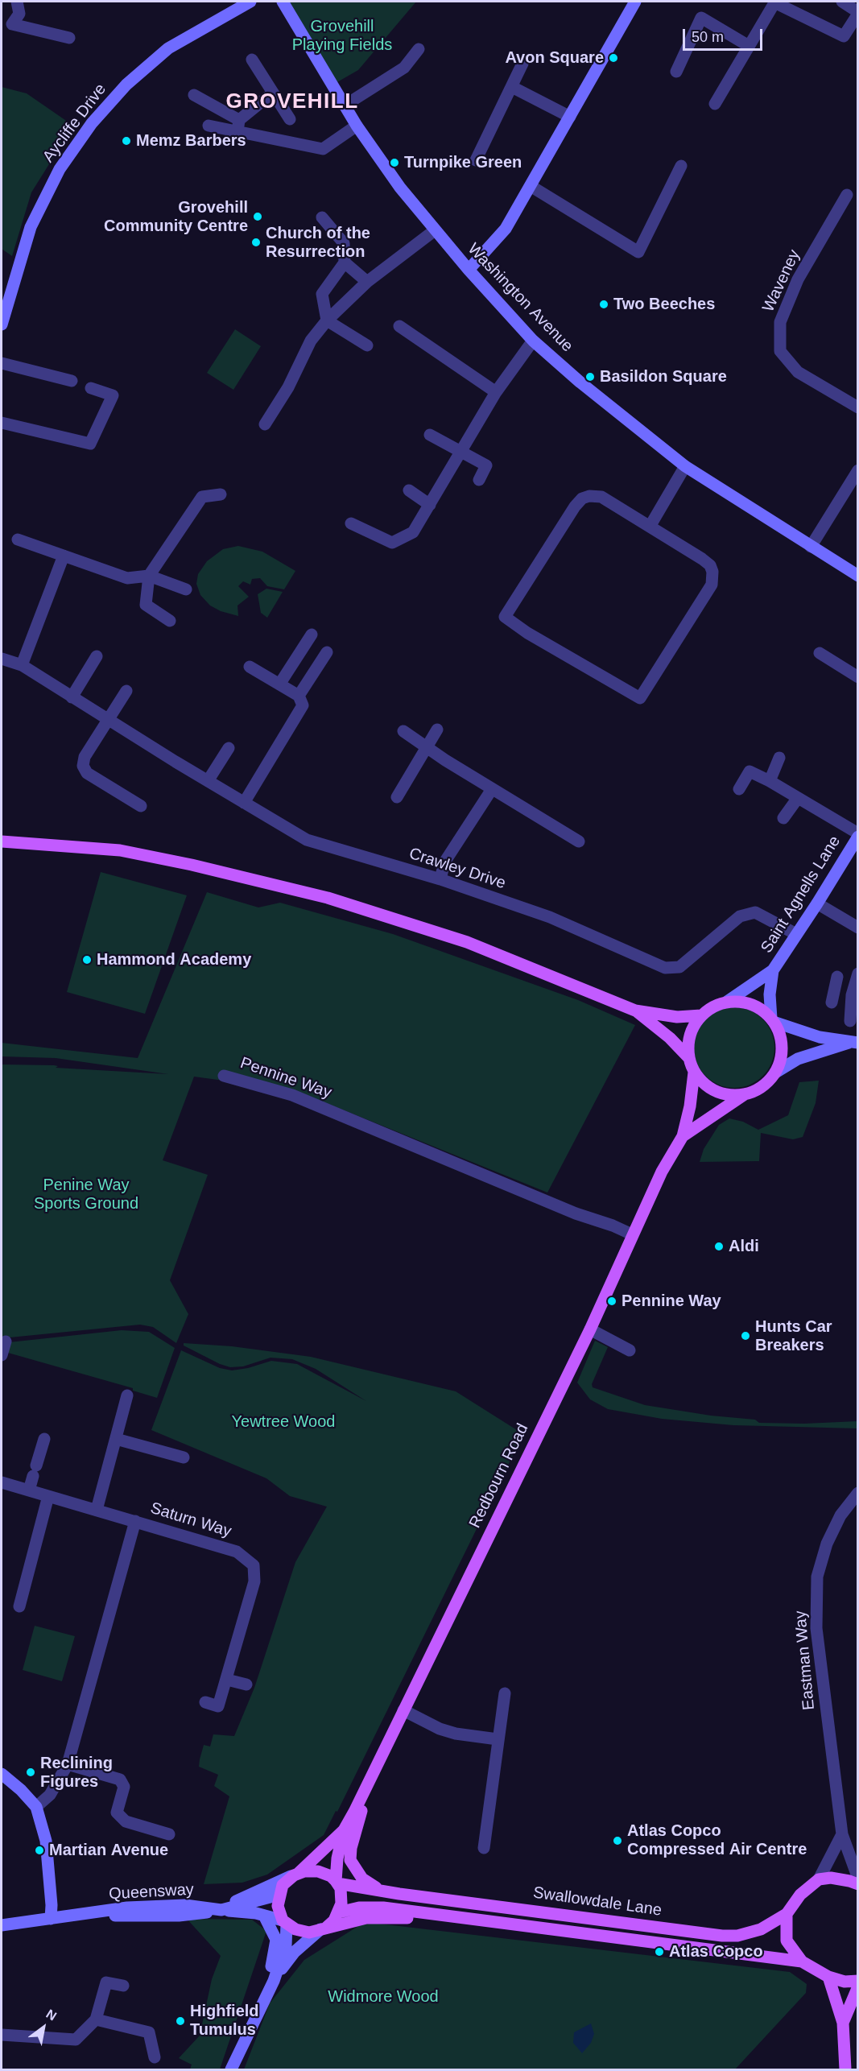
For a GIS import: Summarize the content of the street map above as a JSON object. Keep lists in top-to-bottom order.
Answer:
{
  "streets": {
    "main road": ["Redbourn Road", "Swallowdale Lane"],
    "street": [
      "Aycliffe Drive",
      "Waveney",
      "Washington Avenue",
      "Crawley Drive",
      "Saint Agnells Lane",
      "Pennine Way",
      "Saturn Way",
      "Eastman Way",
      "Queensway"
    ]
  },
  "crossings": [
    ["Crawley Drive", "Saint Agnells Lane"],
    ["Saint Agnells Lane", "Redbourn Road"],
    ["Pennine Way", "Redbourn Road"],
    ["Redbourn Road", "Queensway"],
    ["Redbourn Road", "Swallowdale Lane"],
    ["Queensway", "Swallowdale Lane"]
  ],
  "districts": ["GROVEHILL"],
  "parks": [
    "Grovehill Playing Fields",
    "Penine Way Sports Ground",
    "Yewtree Wood",
    "Widmore Wood"
  ],
  "places": [
    "Avon Square",
    "Memz Barbers",
    "Turnpike Green",
    "Grovehill Community Centre",
    "Church of the Resurrection",
    "Two Beeches",
    "Basildon Square",
    "Hammond Academy",
    "Aldi",
    "Pennine Way",
    "Hunts Car Breakers",
    "Reclining Figures",
    "Atlas Copco Compressed Air Centre",
    "Martian Avenue",
    "Atlas Copco",
    "Highfield Tumulus"
  ],
  "scale_bar": "50 m",
  "north": "top right"
}
